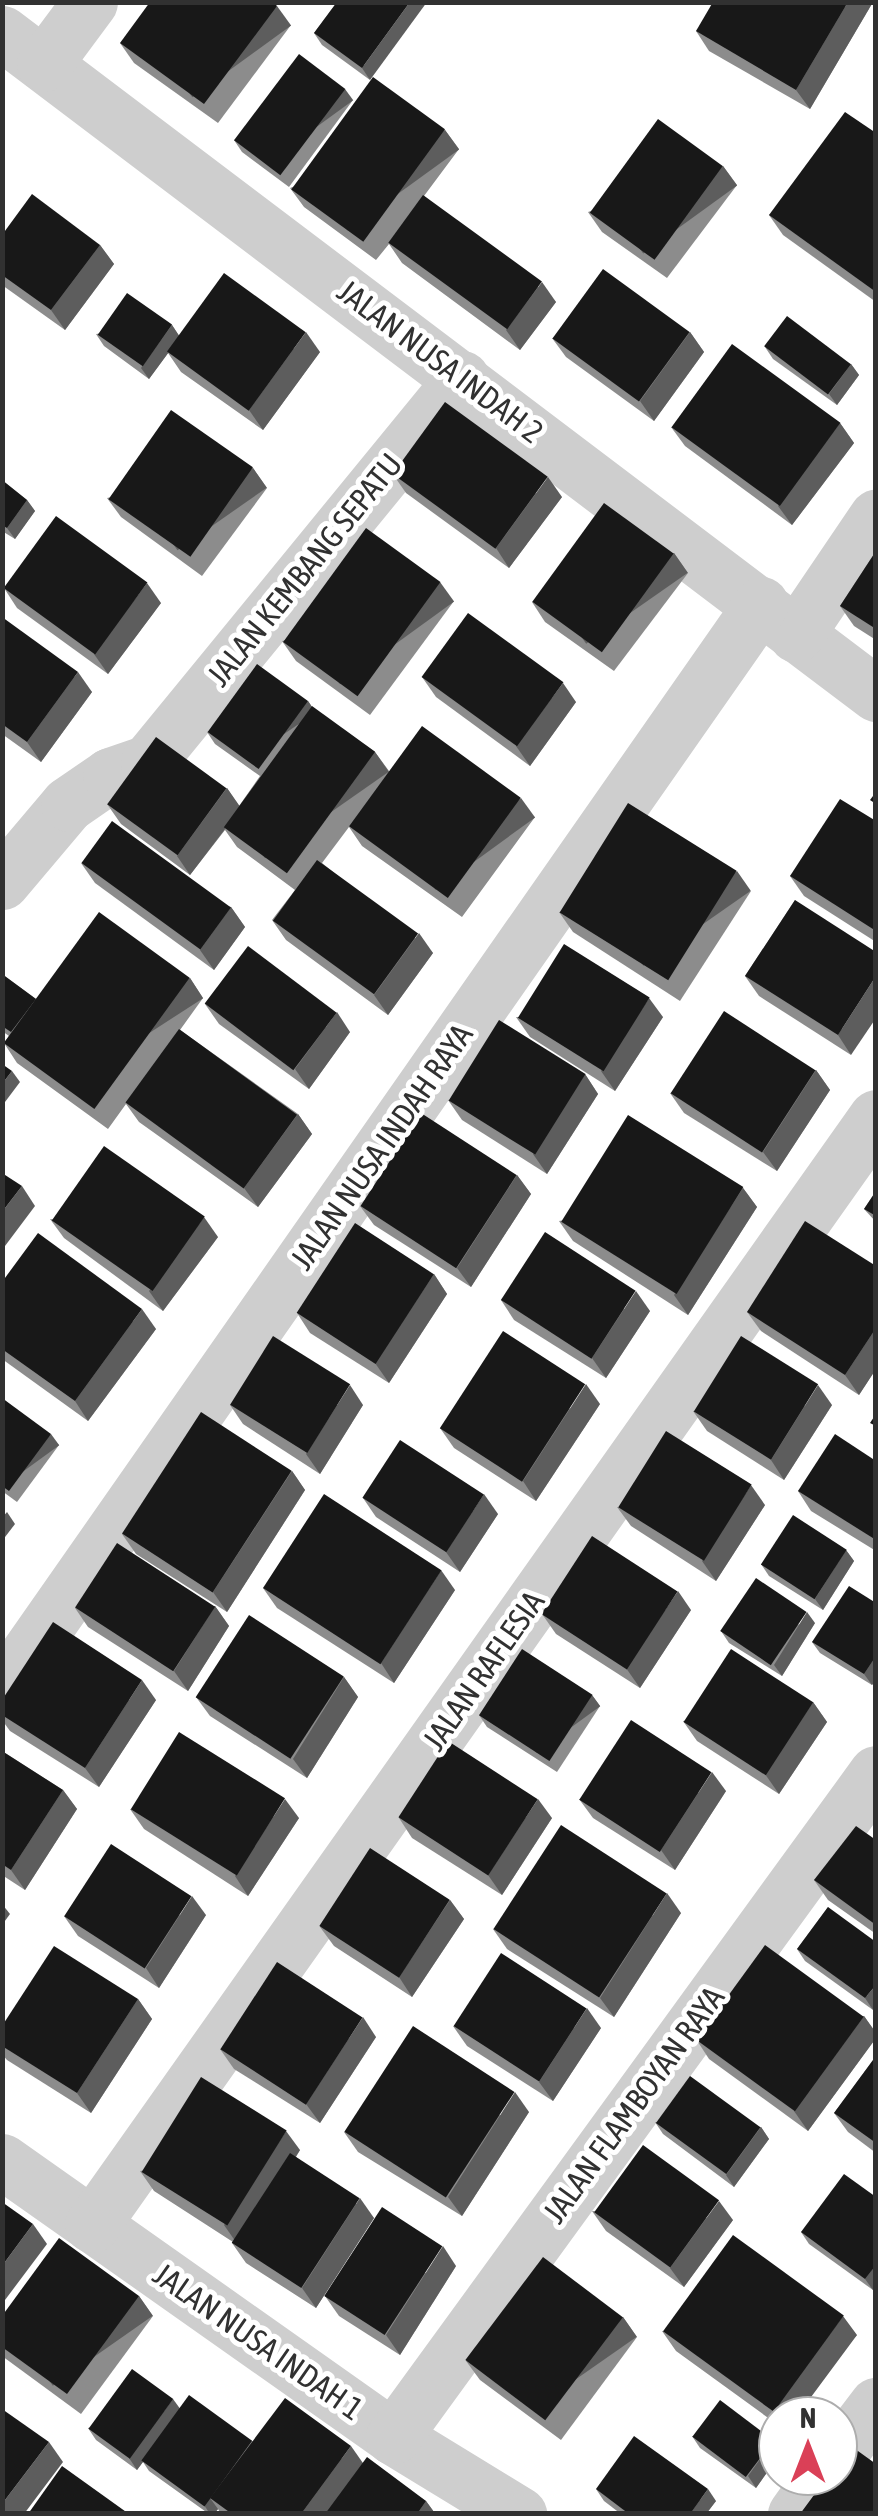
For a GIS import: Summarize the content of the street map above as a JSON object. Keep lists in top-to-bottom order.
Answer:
{
  "streets": {
    "street": [
      "JALAN NUSA INDAH 2",
      "JALAN KEMBANG SEPATU",
      "JALAN NUSA INDAH RAYA",
      "JALAN RAFLESIA",
      "JALAN FLAMBOYAN RAYA",
      "JALAN NUSA INDAH 1"
    ]
  },
  "crossings": [
    ["JALAN NUSA INDAH 2", "JALAN KEMBANG SEPATU"],
    ["JALAN NUSA INDAH 2", "JALAN NUSA INDAH RAYA"],
    ["JALAN RAFLESIA", "JALAN NUSA INDAH 1"],
    ["JALAN FLAMBOYAN RAYA", "JALAN NUSA INDAH 1"]
  ],
  "north": "top"
}
